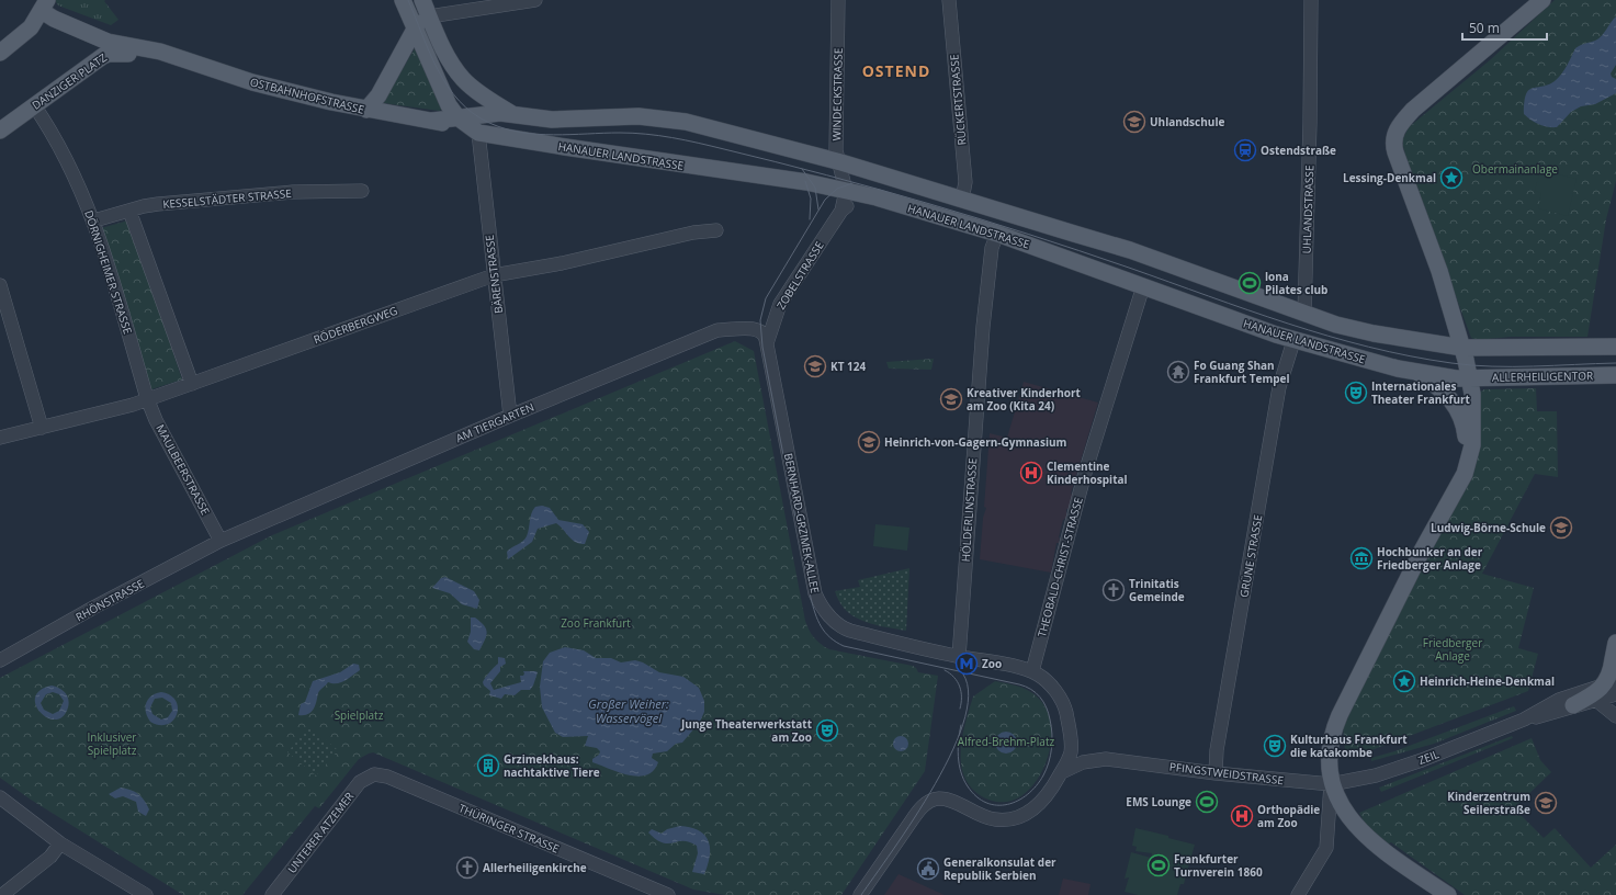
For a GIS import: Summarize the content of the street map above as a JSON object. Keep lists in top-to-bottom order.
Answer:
{
  "streets": {
    "main road": [
      "DANZIGER PLATZ",
      "OSTBAHNHOFSTRASSE",
      "HANAUER LANDSTRASSE",
      "ALLERHEILIGENTOR"
    ],
    "street": [
      "WINDECKSTRASSE",
      "RÜCKERTSTRASSE",
      "KESSELSTÄDTER STRASSE",
      "UHLANDSTRASSE",
      "DÖRNIGHEIMER STRASSE",
      "BÄRENSTRASSE",
      "ZOBELSTRASSE",
      "RÖDERBERGWEG",
      "AM TIERGARTEN",
      "MAULBEERSTRASSE",
      "HÖLDERLINSTRASSE",
      "BERNHARD-GRZIMEK-ALLEE",
      "GRÜNE STRASSE",
      "THEOBALD-CHRIST-STRASSE",
      "RHÖNSTRASSE",
      "ZEIL",
      "PFINGSTWEIDSTRASSE",
      "THÜRINGER STRASSE",
      "UNTERER ATZEMER"
    ]
  },
  "crossings": [
    ["DANZIGER PLATZ", "OSTBAHNHOFSTRASSE"],
    ["DANZIGER PLATZ", "DÖRNIGHEIMER STRASSE"],
    ["WINDECKSTRASSE", "HANAUER LANDSTRASSE"],
    ["WINDECKSTRASSE", "ZOBELSTRASSE"],
    ["OSTBAHNHOFSTRASSE", "HANAUER LANDSTRASSE"],
    ["OSTBAHNHOFSTRASSE", "BÄRENSTRASSE"],
    ["HANAUER LANDSTRASSE", "BÄRENSTRASSE"],
    ["HANAUER LANDSTRASSE", "ZOBELSTRASSE"],
    ["HANAUER LANDSTRASSE", "ALLERHEILIGENTOR"],
    ["HANAUER LANDSTRASSE", "HÖLDERLINSTRASSE"],
    ["HANAUER LANDSTRASSE", "GRÜNE STRASSE"],
    ["HANAUER LANDSTRASSE", "THEOBALD-CHRIST-STRASSE"],
    ["KESSELSTÄDTER STRASSE", "DÖRNIGHEIMER STRASSE"],
    ["DÖRNIGHEIMER STRASSE", "RÖDERBERGWEG"],
    ["DÖRNIGHEIMER STRASSE", "MAULBEERSTRASSE"],
    ["BÄRENSTRASSE", "RÖDERBERGWEG"],
    ["BÄRENSTRASSE", "AM TIERGARTEN"],
    ["ZOBELSTRASSE", "AM TIERGARTEN"],
    ["ZOBELSTRASSE", "BERNHARD-GRZIMEK-ALLEE"],
    ["RÖDERBERGWEG", "MAULBEERSTRASSE"],
    ["AM TIERGARTEN", "MAULBEERSTRASSE"],
    ["AM TIERGARTEN", "BERNHARD-GRZIMEK-ALLEE"],
    ["AM TIERGARTEN", "RHÖNSTRASSE"],
    ["MAULBEERSTRASSE", "RHÖNSTRASSE"],
    ["HÖLDERLINSTRASSE", "BERNHARD-GRZIMEK-ALLEE"],
    ["GRÜNE STRASSE", "PFINGSTWEIDSTRASSE"],
    ["ZEIL", "PFINGSTWEIDSTRASSE"],
    ["THÜRINGER STRASSE", "UNTERER ATZEMER"]
  ],
  "districts": ["OSTEND"],
  "water": ["Großer Weiher: Wasservögel"],
  "parks": [
    "Obermainanlage",
    "Zoo Frankfurt",
    "Friedberger Anlage",
    "Spielplatz",
    "Inklusiver Spielplatz",
    "Alfred-Brehm-Platz"
  ],
  "places": {
    "school or university": [
      "Uhlandschule",
      "KT 124",
      "Kreativer Kinderhort am Zoo (Kita 24)",
      "Heinrich-von-Gagern-Gymnasium",
      "Ludwig-Börne-Schule",
      "Kinderzentrum Seilerstraße"
    ],
    "station": ["Ostendstraße"],
    "place": ["Lessing-Denkmal", "Heinrich-Heine-Denkmal"],
    "sports": ["lona Pilates club", "EMS Lounge", "Frankfurter Turnverein 1860"],
    "temple": ["Fo Guang Shan Frankfurt Tempel"],
    "theatre": ["Internationales Theater Frankfurt", "Junge Theaterwerkstatt am Zoo", "Kulturhaus Frankfurt die katakombe"],
    "hospital": ["Clementine Kinderhospital", "Orthopädie am Zoo"],
    "museum": ["Hochbunker an der Friedberger Anlage"],
    "church": ["Trinitatis Gemeinde", "Allerheiligenkirche"],
    "metro station": ["Zoo"],
    "building": ["Grzimekhaus: nachtaktive Tiere"],
    "public building": ["Generalkonsulat der Republik Serbien"]
  },
  "scale_bar": "50 m"
}
